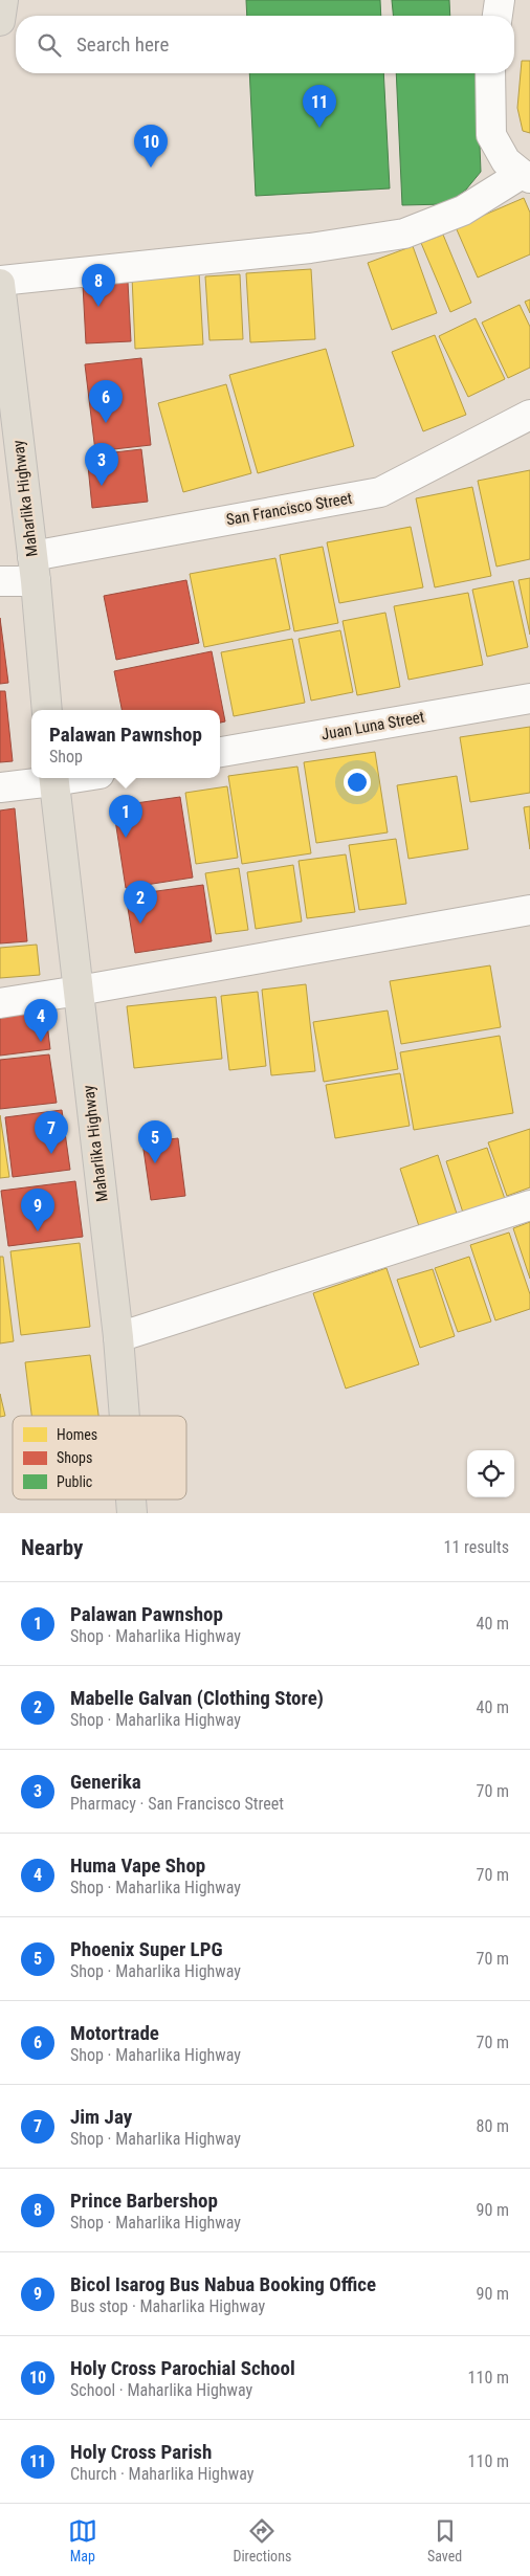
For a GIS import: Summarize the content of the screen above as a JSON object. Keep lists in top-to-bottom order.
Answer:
{
  "streets": {
    "highway": ["Maharlika Highway"],
    "street": ["San Francisco Street", "Juan Luna Street"]
  },
  "crossings": [
    ["Maharlika Highway", "San Francisco Street"]
  ],
  "legend": ["Homes", "Shops", "Public"],
  "page": {
    "search": "Search here",
    "pins": [
      "11",
      "10",
      "8",
      "6",
      "3",
      "1",
      "2",
      "4",
      "7",
      "5",
      "9"
    ],
    "popup": ["Palawan Pawnshop", "Shop"],
    "heading": ["Nearby", "11 results"],
    "list": [
      {
        "mark": "1",
        "name": "Palawan Pawnshop",
        "note": "Shop · Maharlika Highway",
        "value": "40 m"
      },
      {
        "mark": "2",
        "name": "Mabelle Galvan (Clothing Store)",
        "note": "Shop · Maharlika Highway",
        "value": "40 m"
      },
      {
        "mark": "3",
        "name": "Generika",
        "note": "Pharmacy · San Francisco Street",
        "value": "70 m"
      },
      {
        "mark": "4",
        "name": "Huma Vape Shop",
        "note": "Shop · Maharlika Highway",
        "value": "70 m"
      },
      {
        "mark": "5",
        "name": "Phoenix Super LPG",
        "note": "Shop · Maharlika Highway",
        "value": "70 m"
      },
      {
        "mark": "6",
        "name": "Motortrade",
        "note": "Shop · Maharlika Highway",
        "value": "70 m"
      },
      {
        "mark": "7",
        "name": "Jim Jay",
        "note": "Shop · Maharlika Highway",
        "value": "80 m"
      },
      {
        "mark": "8",
        "name": "Prince Barbershop",
        "note": "Shop · Maharlika Highway",
        "value": "90 m"
      },
      {
        "mark": "9",
        "name": "Bicol Isarog Bus Nabua Booking Office",
        "note": "Bus stop · Maharlika Highway",
        "value": "90 m"
      },
      {
        "mark": "10",
        "name": "Holy Cross Parochial School",
        "note": "School · Maharlika Highway",
        "value": "110 m"
      },
      {
        "mark": "11",
        "name": "Holy Cross Parish",
        "note": "Church · Maharlika Highway",
        "value": "110 m"
      }
    ],
    "nav": ["Map", "Directions", "Saved"]
  }
}
